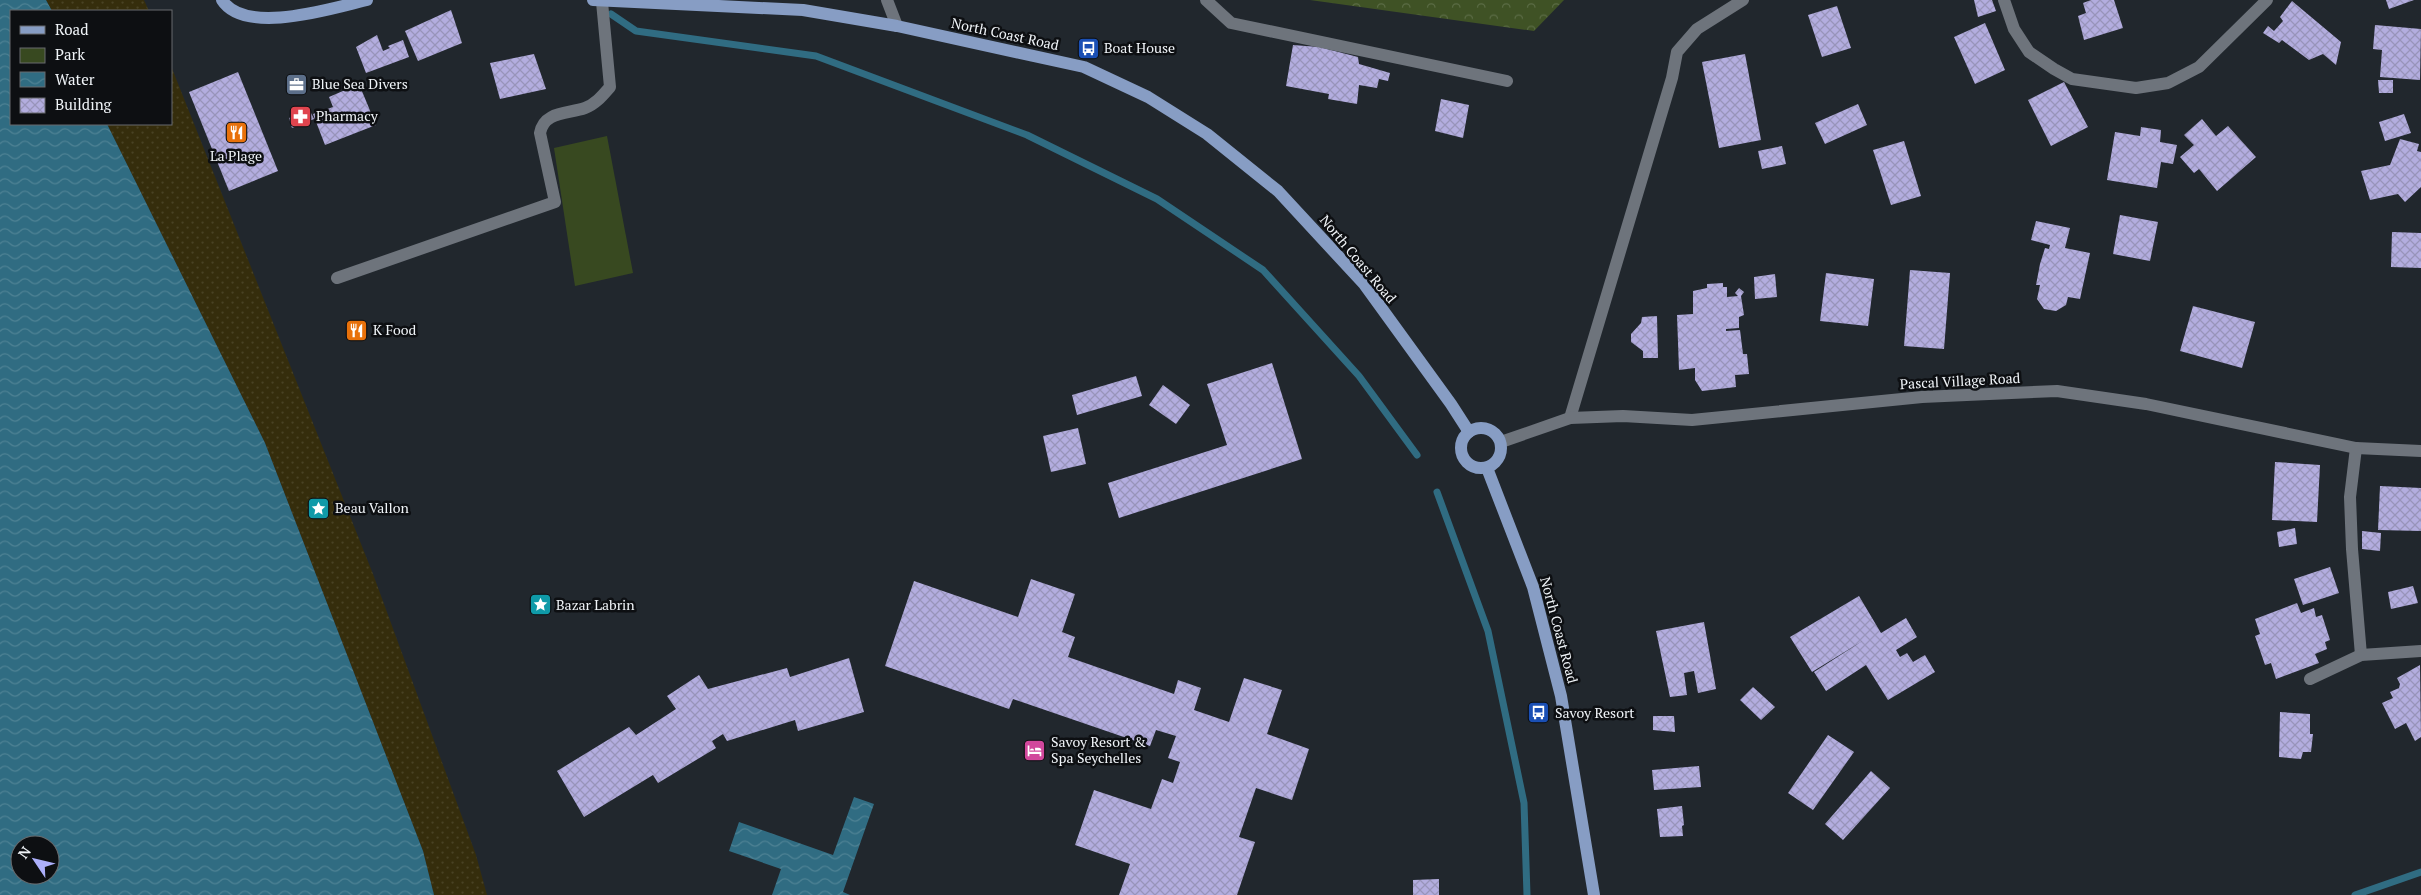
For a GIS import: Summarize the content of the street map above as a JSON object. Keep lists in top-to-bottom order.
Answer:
{
  "streets": {
    "main road": ["North Coast Road"],
    "street": ["Pascal Village Road"]
  },
  "crossings": [
    ["North Coast Road", "Pascal Village Road"]
  ],
  "places": {
    "bus stop": ["Boat House", "Savoy Resort"],
    "office": ["Blue Sea Divers"],
    "pharmacy": ["Pharmacy"],
    "restaurant": ["La Plage", "K Food"],
    "place": ["Beau Vallon", "Bazar Labrin"],
    "hotel": ["Savoy Resort & Spa Seychelles"]
  },
  "legend": [
    "Road",
    "Park",
    "Water",
    "Building"
  ],
  "north": "top left"
}
